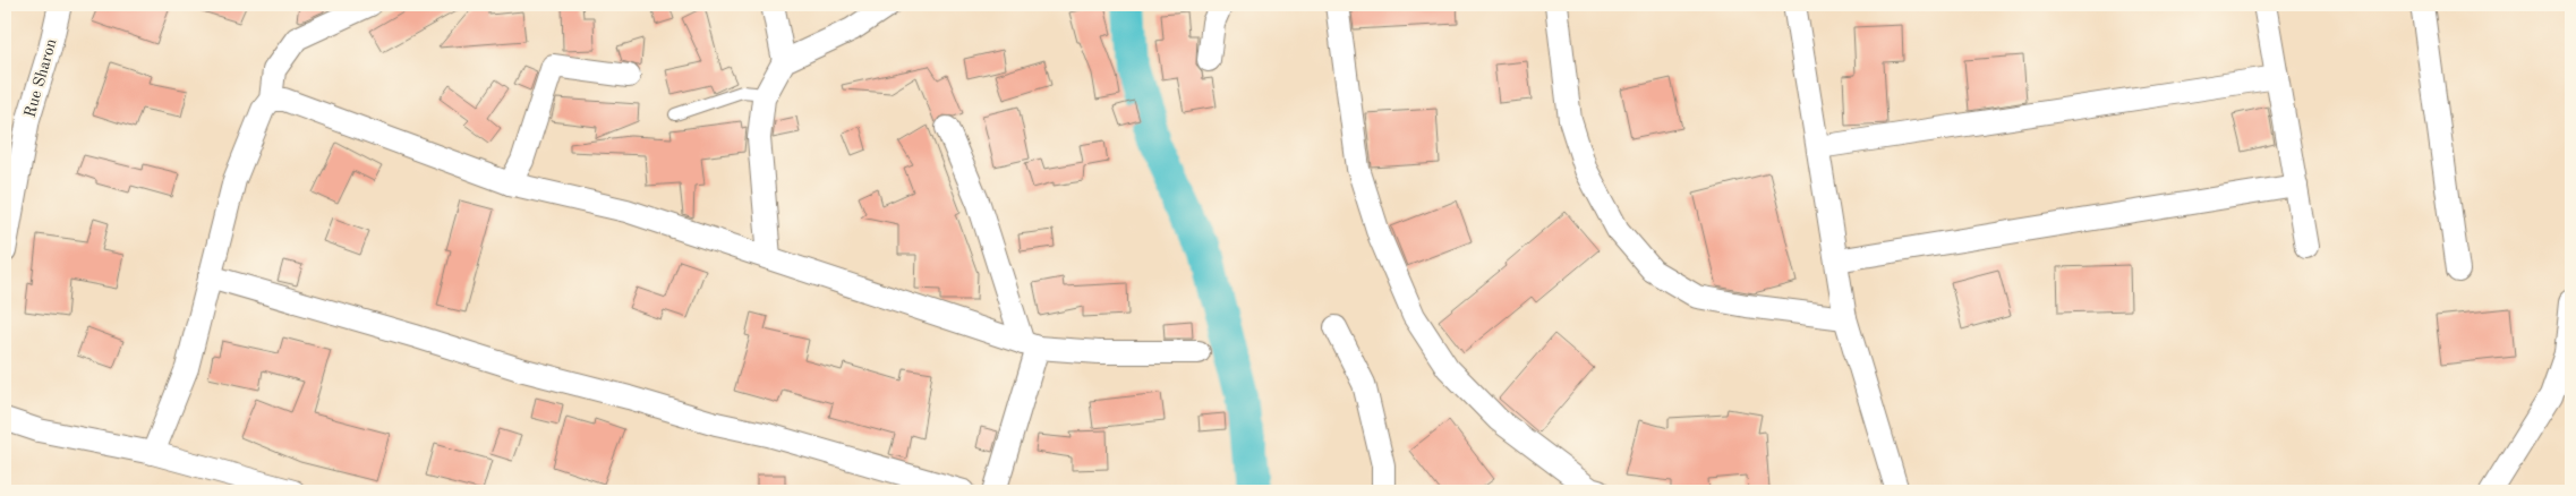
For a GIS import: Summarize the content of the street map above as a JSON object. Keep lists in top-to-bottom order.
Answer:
{
  "streets": {
    "street": ["Rue Sharon"]
  }
}
